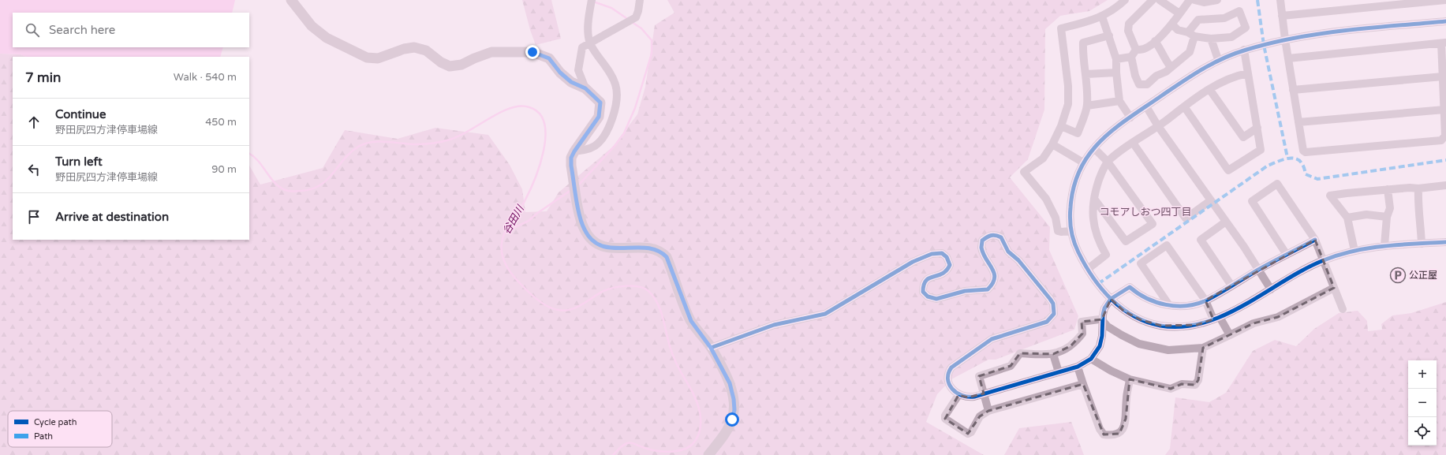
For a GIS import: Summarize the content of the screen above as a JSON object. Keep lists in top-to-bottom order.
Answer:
{
  "districts": ["コモアしおつ四丁目"],
  "water": ["谷田川"],
  "places": {
    "parking": ["公正屋"]
  },
  "legend": ["Cycle path", "Path"],
  "page": {
    "search": "Search here",
    "heading": ["7 min", "Walk · 540 m"],
    "list": [
      ["Continue", "野田尻四方津停車場線", "450 m"],
      ["Turn left", "野田尻四方津停車場線", "90 m"],
      "Arrive at destination"
    ],
    "map_buttons": ["+", "−"]
  }
}
